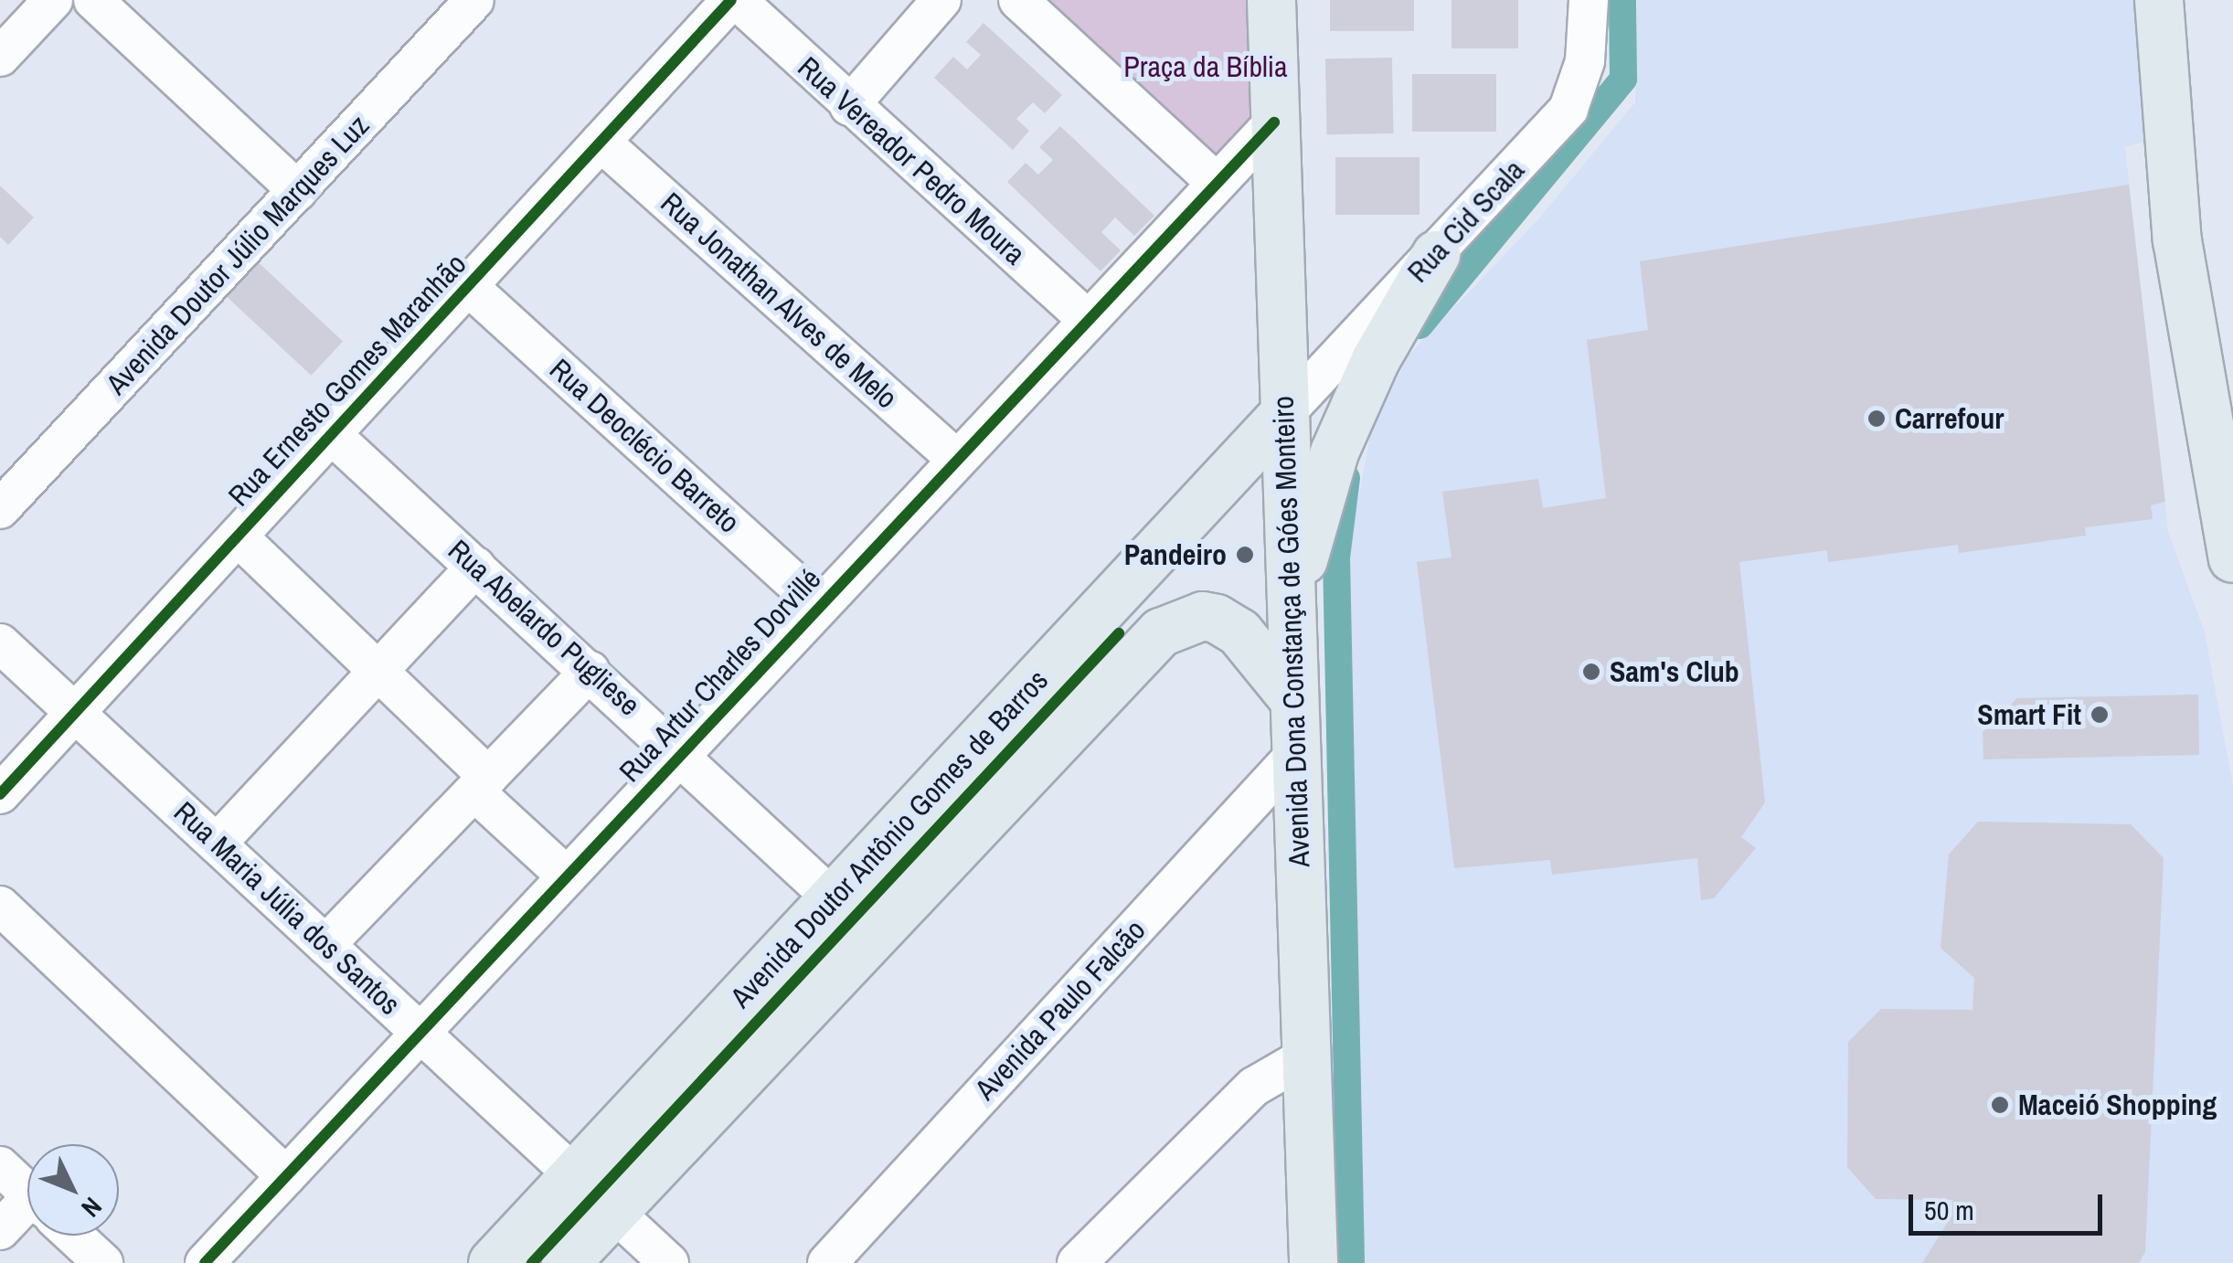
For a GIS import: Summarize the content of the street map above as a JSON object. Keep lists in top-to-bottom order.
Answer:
{
  "streets": {
    "main road": ["Avenida Dona Constança de Góes Monteiro", "Avenida Doutor Antônio Gomes de Barros"],
    "street": [
      "Rua Vereador Pedro Moura",
      "Rua Cid Scala",
      "Avenida Doutor Júlio Marques Luz",
      "Rua Jonathan Alves de Melo",
      "Rua Ernesto Gomes Maranhão",
      "Rua Deoclécio Barreto",
      "Rua Abelardo Pugliese",
      "Rua Artur Charles Dorvillé",
      "Rua Maria Júlia dos Santos",
      "Avenida Paulo Falcão"
    ]
  },
  "crossings": [
    ["Rua Vereador Pedro Moura", "Rua Ernesto Gomes Maranhão"],
    ["Rua Vereador Pedro Moura", "Rua Artur Charles Dorvillé"],
    ["Rua Cid Scala", "Avenida Dona Constança de Góes Monteiro"],
    ["Rua Cid Scala", "Avenida Doutor Antônio Gomes de Barros"],
    ["Rua Jonathan Alves de Melo", "Rua Ernesto Gomes Maranhão"],
    ["Rua Jonathan Alves de Melo", "Rua Artur Charles Dorvillé"],
    ["Rua Ernesto Gomes Maranhão", "Rua Deoclécio Barreto"],
    ["Rua Ernesto Gomes Maranhão", "Rua Abelardo Pugliese"],
    ["Rua Ernesto Gomes Maranhão", "Rua Maria Júlia dos Santos"],
    ["Rua Deoclécio Barreto", "Rua Artur Charles Dorvillé"],
    ["Rua Abelardo Pugliese", "Rua Artur Charles Dorvillé"],
    ["Rua Abelardo Pugliese", "Avenida Doutor Antônio Gomes de Barros"],
    ["Avenida Dona Constança de Góes Monteiro", "Rua Artur Charles Dorvillé"],
    ["Avenida Dona Constança de Góes Monteiro", "Avenida Doutor Antônio Gomes de Barros"],
    ["Avenida Dona Constança de Góes Monteiro", "Avenida Paulo Falcão"],
    ["Rua Artur Charles Dorvillé", "Rua Maria Júlia dos Santos"],
    ["Avenida Doutor Antônio Gomes de Barros", "Rua Maria Júlia dos Santos"]
  ],
  "parks": ["Praça da Bíblia"],
  "places": [
    "Carrefour",
    "Pandeiro",
    "Sam's Club",
    "Smart Fit",
    "Maceió Shopping"
  ],
  "scale_bar": "50 m",
  "north": "bottom right"
}
